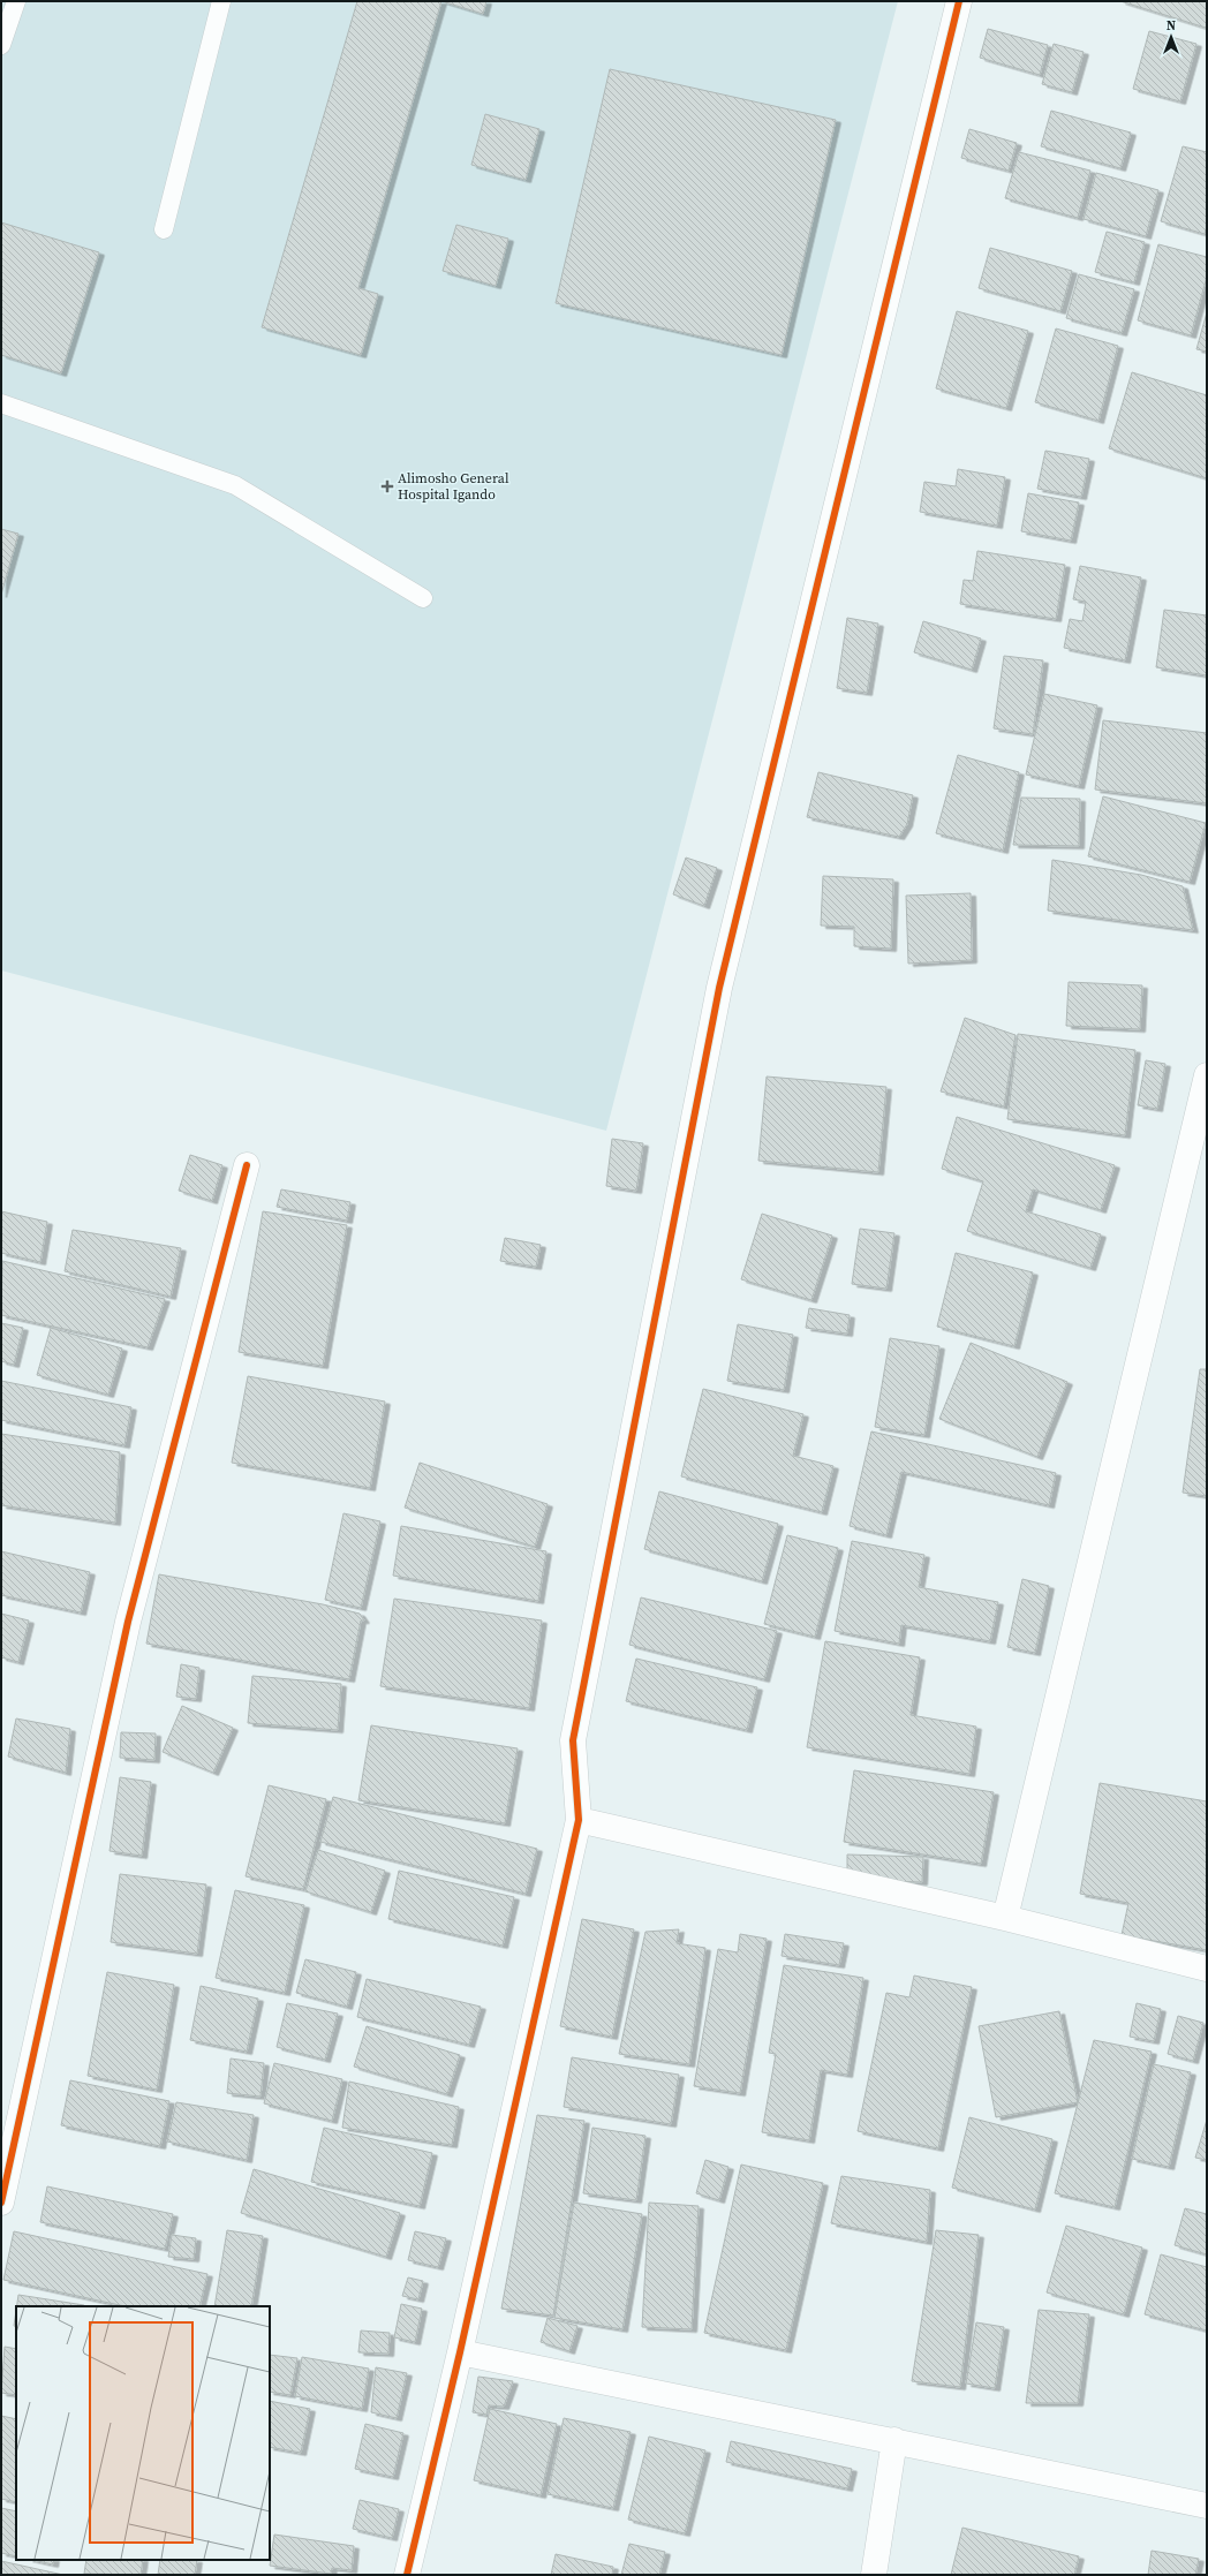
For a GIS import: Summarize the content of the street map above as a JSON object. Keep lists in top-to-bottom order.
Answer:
{
  "places": {
    "health": ["Alimosho General Hospital Igando"]
  },
  "north": "top"
}
